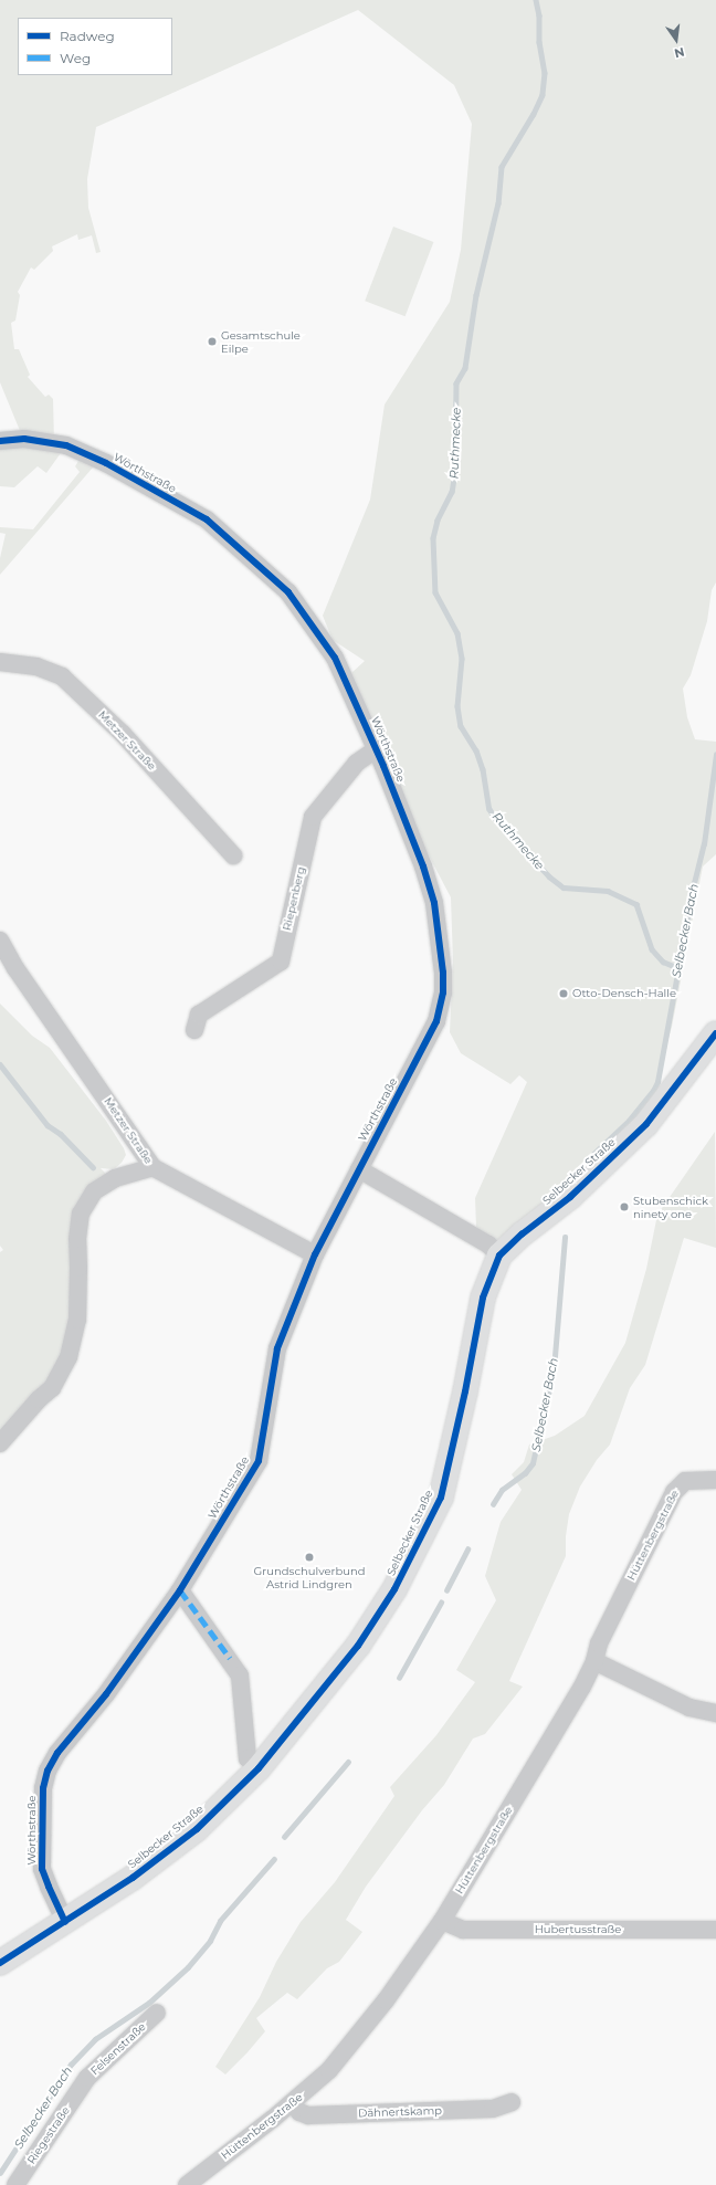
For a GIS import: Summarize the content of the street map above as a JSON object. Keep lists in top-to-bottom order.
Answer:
{
  "streets": {
    "main road": ["Selbecker Straße"],
    "street": [
      "Wörthstraße",
      "Metzer Straße",
      "Riepenberg",
      "Hüttenbergstraße",
      "Hubertusstraße",
      "Felsenstraße",
      "Dähnertskamp",
      "Riegestraße"
    ]
  },
  "crossings": [
    ["Wörthstraße", "Metzer Straße"],
    ["Wörthstraße", "Riepenberg"],
    ["Wörthstraße", "Selbecker Straße"],
    ["Hüttenbergstraße", "Hubertusstraße"],
    ["Hüttenbergstraße", "Dähnertskamp"],
    ["Felsenstraße", "Riegestraße"]
  ],
  "water": ["Ruthmecke", "Selbecker Bach"],
  "places": [
    "Gesamtschule Eilpe",
    "Otto-Densch-Halle",
    "Stubenschick ninety one",
    "Grundschulverbund Astrid Lindgren"
  ],
  "legend": ["Radweg", "Weg"],
  "north": "bottom"
}
